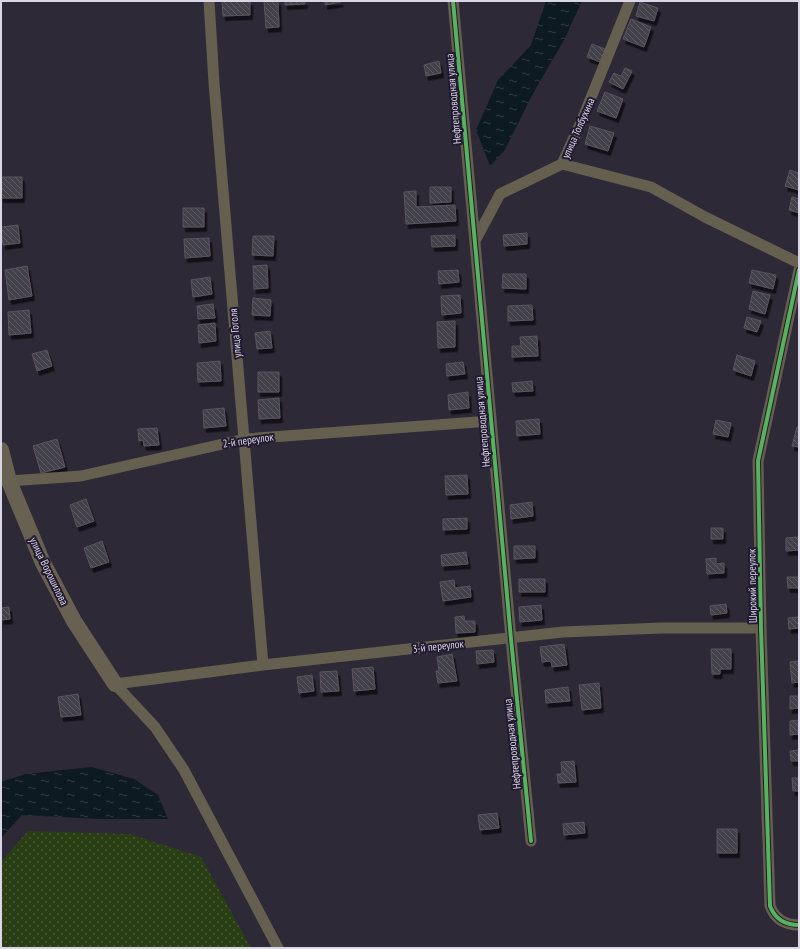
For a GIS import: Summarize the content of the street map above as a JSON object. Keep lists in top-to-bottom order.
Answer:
{
  "streets": {
    "street": [
      "Нефтепроводная улица",
      "улица Толбухина",
      "улица Гоголя",
      "2-й переулок",
      "улица Ворошилова",
      "Широкий переулок",
      "3-й переулок"
    ]
  },
  "crossings": [
    ["Нефтепроводная улица", "улица Толбухина"],
    ["Нефтепроводная улица", "2-й переулок"],
    ["Нефтепроводная улица", "3-й переулок"],
    ["улица Гоголя", "2-й переулок"],
    ["улица Гоголя", "3-й переулок"],
    ["2-й переулок", "улица Ворошилова"],
    ["улица Ворошилова", "3-й переулок"],
    ["Широкий переулок", "3-й переулок"]
  ]
}
